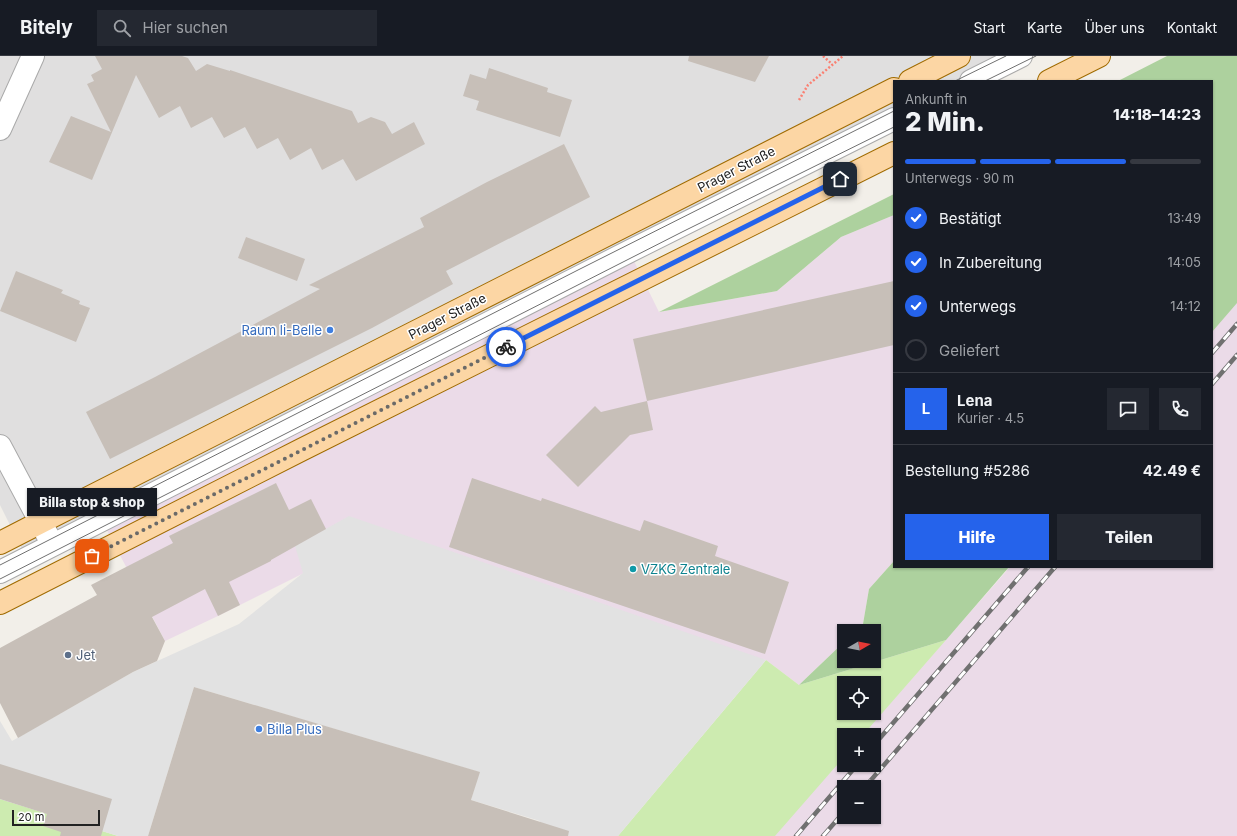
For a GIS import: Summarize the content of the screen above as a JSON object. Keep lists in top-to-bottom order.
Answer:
{
  "streets": {
    "main road": ["Prager Straße"]
  },
  "places": [
    "Raum li-Belle",
    "Billa stop & shop",
    "VZKG Zentrale",
    "Jet",
    "Billa Plus"
  ],
  "scale_bar": "20 m",
  "north": "right",
  "page": {
    "header": "Bitely",
    "search": "Hier suchen",
    "nav": [
      "Start",
      "Karte",
      "Über uns",
      "Kontakt"
    ],
    "heading": ["2 Min.", "Ankunft in", "14:18–14:23"],
    "panel": [
      "Lena",
      "Kurier · 4.5",
      "Bestellung #5286",
      "42.49 €"
    ],
    "bar": "Unterwegs · 90 m",
    "list": [
      ["Bestätigt", "13:49"],
      ["In Zubereitung", "14:05"],
      ["Unterwegs", "14:12"],
      "Geliefert"
    ],
    "round": "L",
    "bubble": "Billa stop & shop",
    "buttons": ["Hilfe", "Teilen"],
    "map_buttons": ["+", "−"],
    "scale": "20 m"
  }
}
